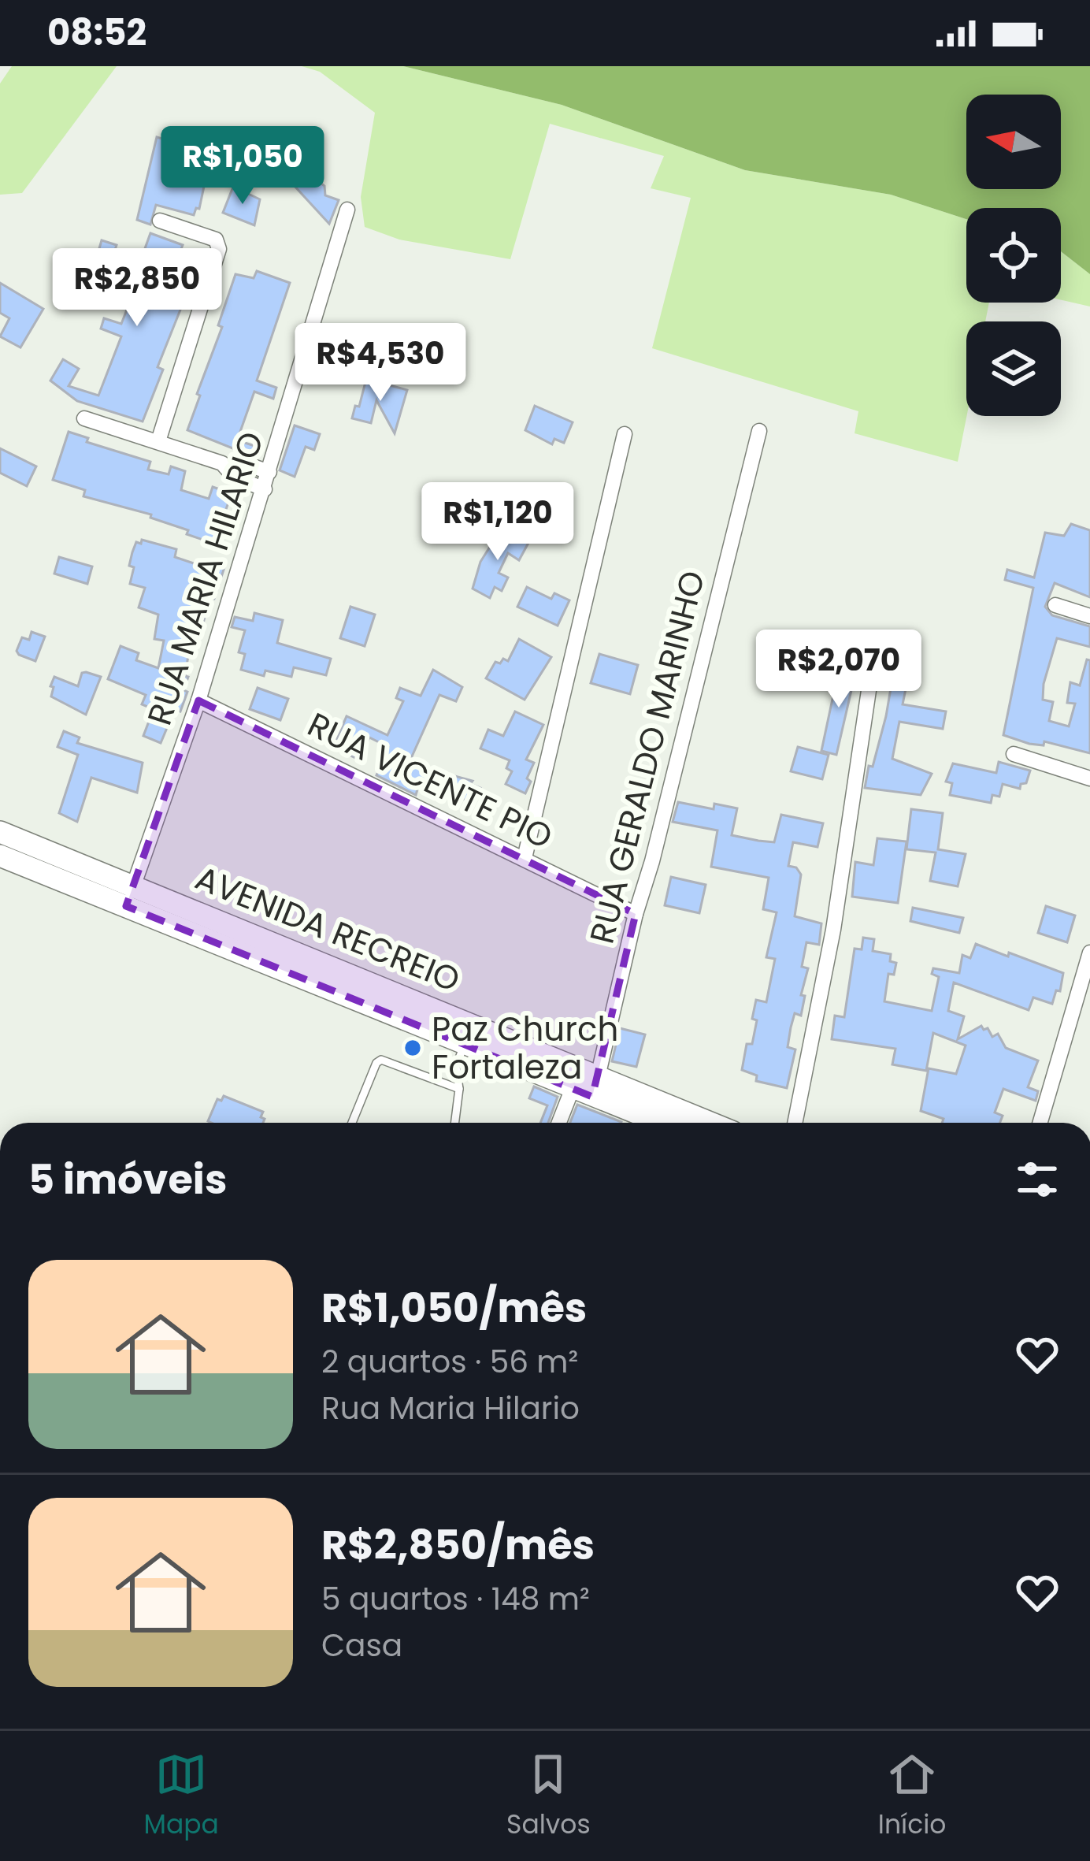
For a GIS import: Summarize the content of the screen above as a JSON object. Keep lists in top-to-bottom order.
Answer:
{
  "streets": {
    "main road": ["AVENIDA RECREIO"],
    "street": ["RUA MARIA HILARIO", "RUA GERALDO MARINHO", "RUA VICENTE PIO"]
  },
  "crossings": [
    ["RUA MARIA HILARIO", "RUA VICENTE PIO"],
    ["RUA MARIA HILARIO", "AVENIDA RECREIO"],
    ["RUA GERALDO MARINHO", "RUA VICENTE PIO"],
    ["RUA GERALDO MARINHO", "AVENIDA RECREIO"]
  ],
  "places": ["Paz Church Fortaleza"],
  "north": "left",
  "page": {
    "status": "08:52",
    "price": [
      "R$1,050",
      "R$2,850",
      "R$4,530",
      "R$1,120",
      "R$2,070"
    ],
    "heading": "5 imóveis",
    "list": [
      {
        "name": "R$1,050/mês",
        "note": "2 quartos · 56 m² · Rua Maria Hilario"
      },
      {
        "name": "R$2,850/mês",
        "note": "5 quartos · 148 m² · Casa"
      }
    ],
    "tabs": ["Mapa", "Salvos", "Início"]
  }
}
